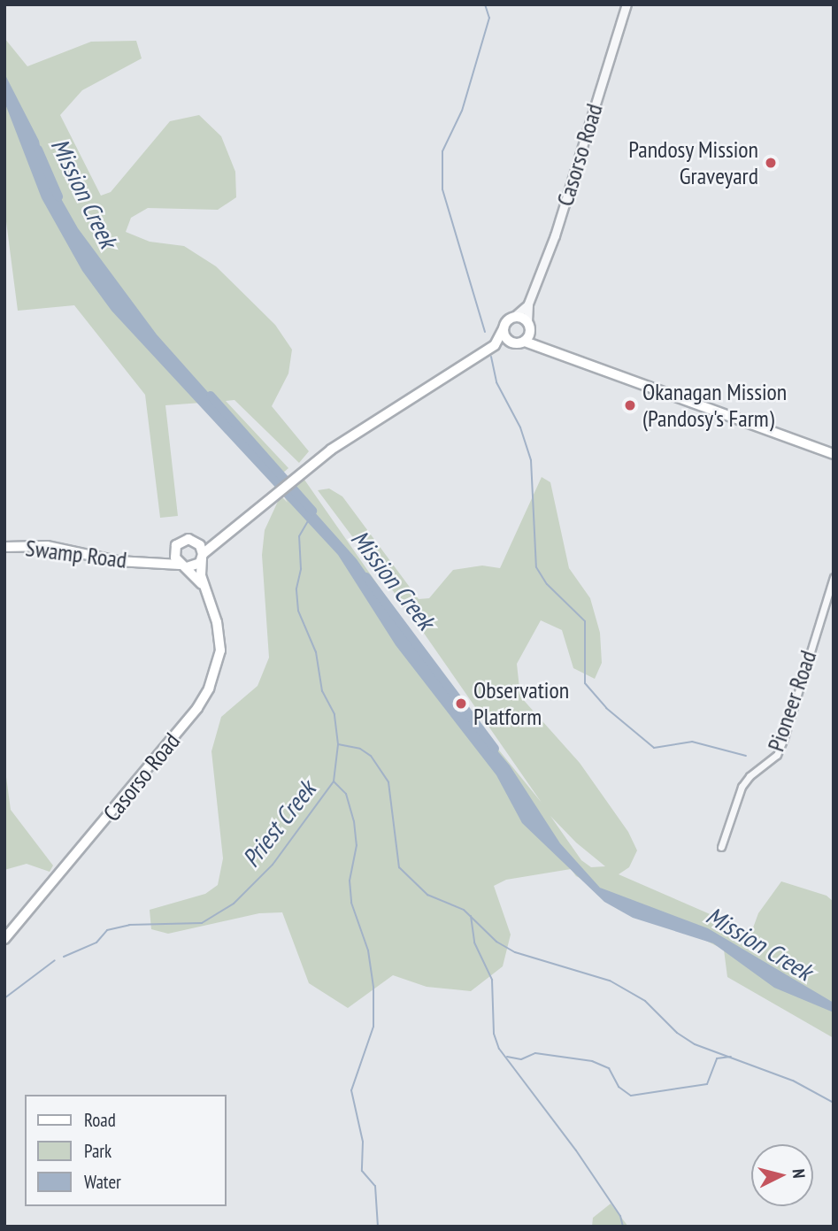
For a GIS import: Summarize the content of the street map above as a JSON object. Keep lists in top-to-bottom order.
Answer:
{
  "streets": {
    "main road": ["Casorso Road", "Swamp Road"],
    "street": ["Pioneer Road"]
  },
  "crossings": [
    ["Casorso Road", "Swamp Road"]
  ],
  "water": ["Mission Creek", "Priest Creek"],
  "places": ["Pandosy Mission Graveyard", "Okanagan Mission (Pandosy's Farm)", "Observation Platform"],
  "legend": ["Road", "Park", "Water"],
  "north": "right"
}
